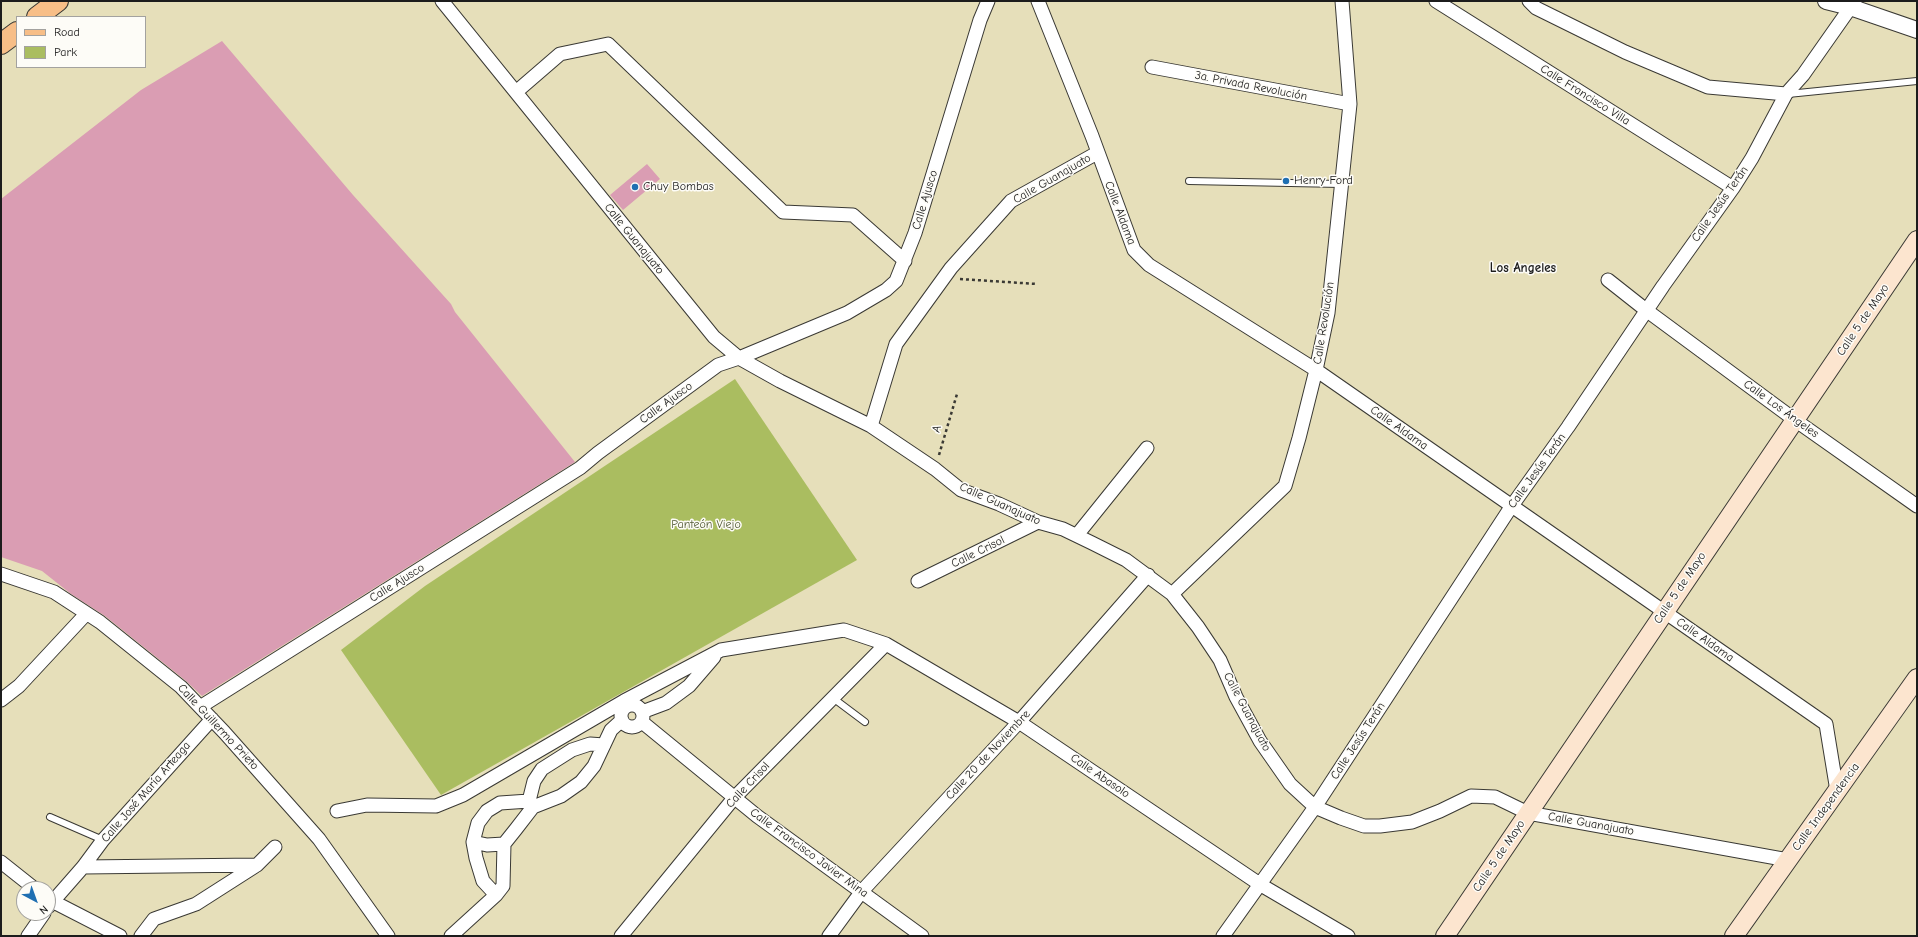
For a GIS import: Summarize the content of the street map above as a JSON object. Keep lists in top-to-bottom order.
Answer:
{
  "streets": {
    "main road": ["Calle 5 de Mayo", "Calle Independencia"],
    "street": [
      "3a. Privada Revolución",
      "Calle Francisco Villa",
      "Calle Guanajuato",
      "Calle Ajusco",
      "Calle Jesús Terán",
      "Calle Aldama",
      "Calle Revolución",
      "Calle Los Ángeles",
      "Calle Crisol",
      "Calle Guillermo Prieto",
      "Calle 20 de Noviembre",
      "Calle Abasolo",
      "Calle José María Arteaga",
      "Calle Francisco Javier Mina"
    ],
    "path": ["A"]
  },
  "crossings": [
    ["3a. Privada Revolución", "Calle Revolución"],
    ["Calle Francisco Villa", "Calle Jesús Terán"],
    ["Calle Guanajuato", "Calle Ajusco"],
    ["Calle Guanajuato", "Calle Jesús Terán"],
    ["Calle Guanajuato", "Calle Aldama"],
    ["Calle Guanajuato", "Calle 5 de Mayo"],
    ["Calle Guanajuato", "Calle Revolución"],
    ["Calle Guanajuato", "A"],
    ["Calle Guanajuato", "Calle Crisol"],
    ["Calle Guanajuato", "Calle 20 de Noviembre"],
    ["Calle Guanajuato", "Calle Independencia"],
    ["Calle Ajusco", "Calle Guillermo Prieto"],
    ["Calle Jesús Terán", "Calle Aldama"],
    ["Calle Jesús Terán", "Calle Los Ángeles"],
    ["Calle Jesús Terán", "Calle Abasolo"],
    ["Calle Aldama", "Calle 5 de Mayo"],
    ["Calle Aldama", "Calle Revolución"],
    ["Calle Aldama", "Calle Independencia"],
    ["Calle 5 de Mayo", "Calle Los Ángeles"],
    ["Calle Crisol", "Calle Abasolo"],
    ["Calle Crisol", "Calle Francisco Javier Mina"],
    ["Calle Guillermo Prieto", "Calle José María Arteaga"],
    ["Calle 20 de Noviembre", "Calle Abasolo"],
    ["Calle 20 de Noviembre", "Calle Francisco Javier Mina"]
  ],
  "districts": ["Los Angeles"],
  "parks": ["Panteón Viejo"],
  "places": ["Henry Ford", "Chuy Bombas"],
  "legend": ["Road", "Park"],
  "north": "bottom right"
}
